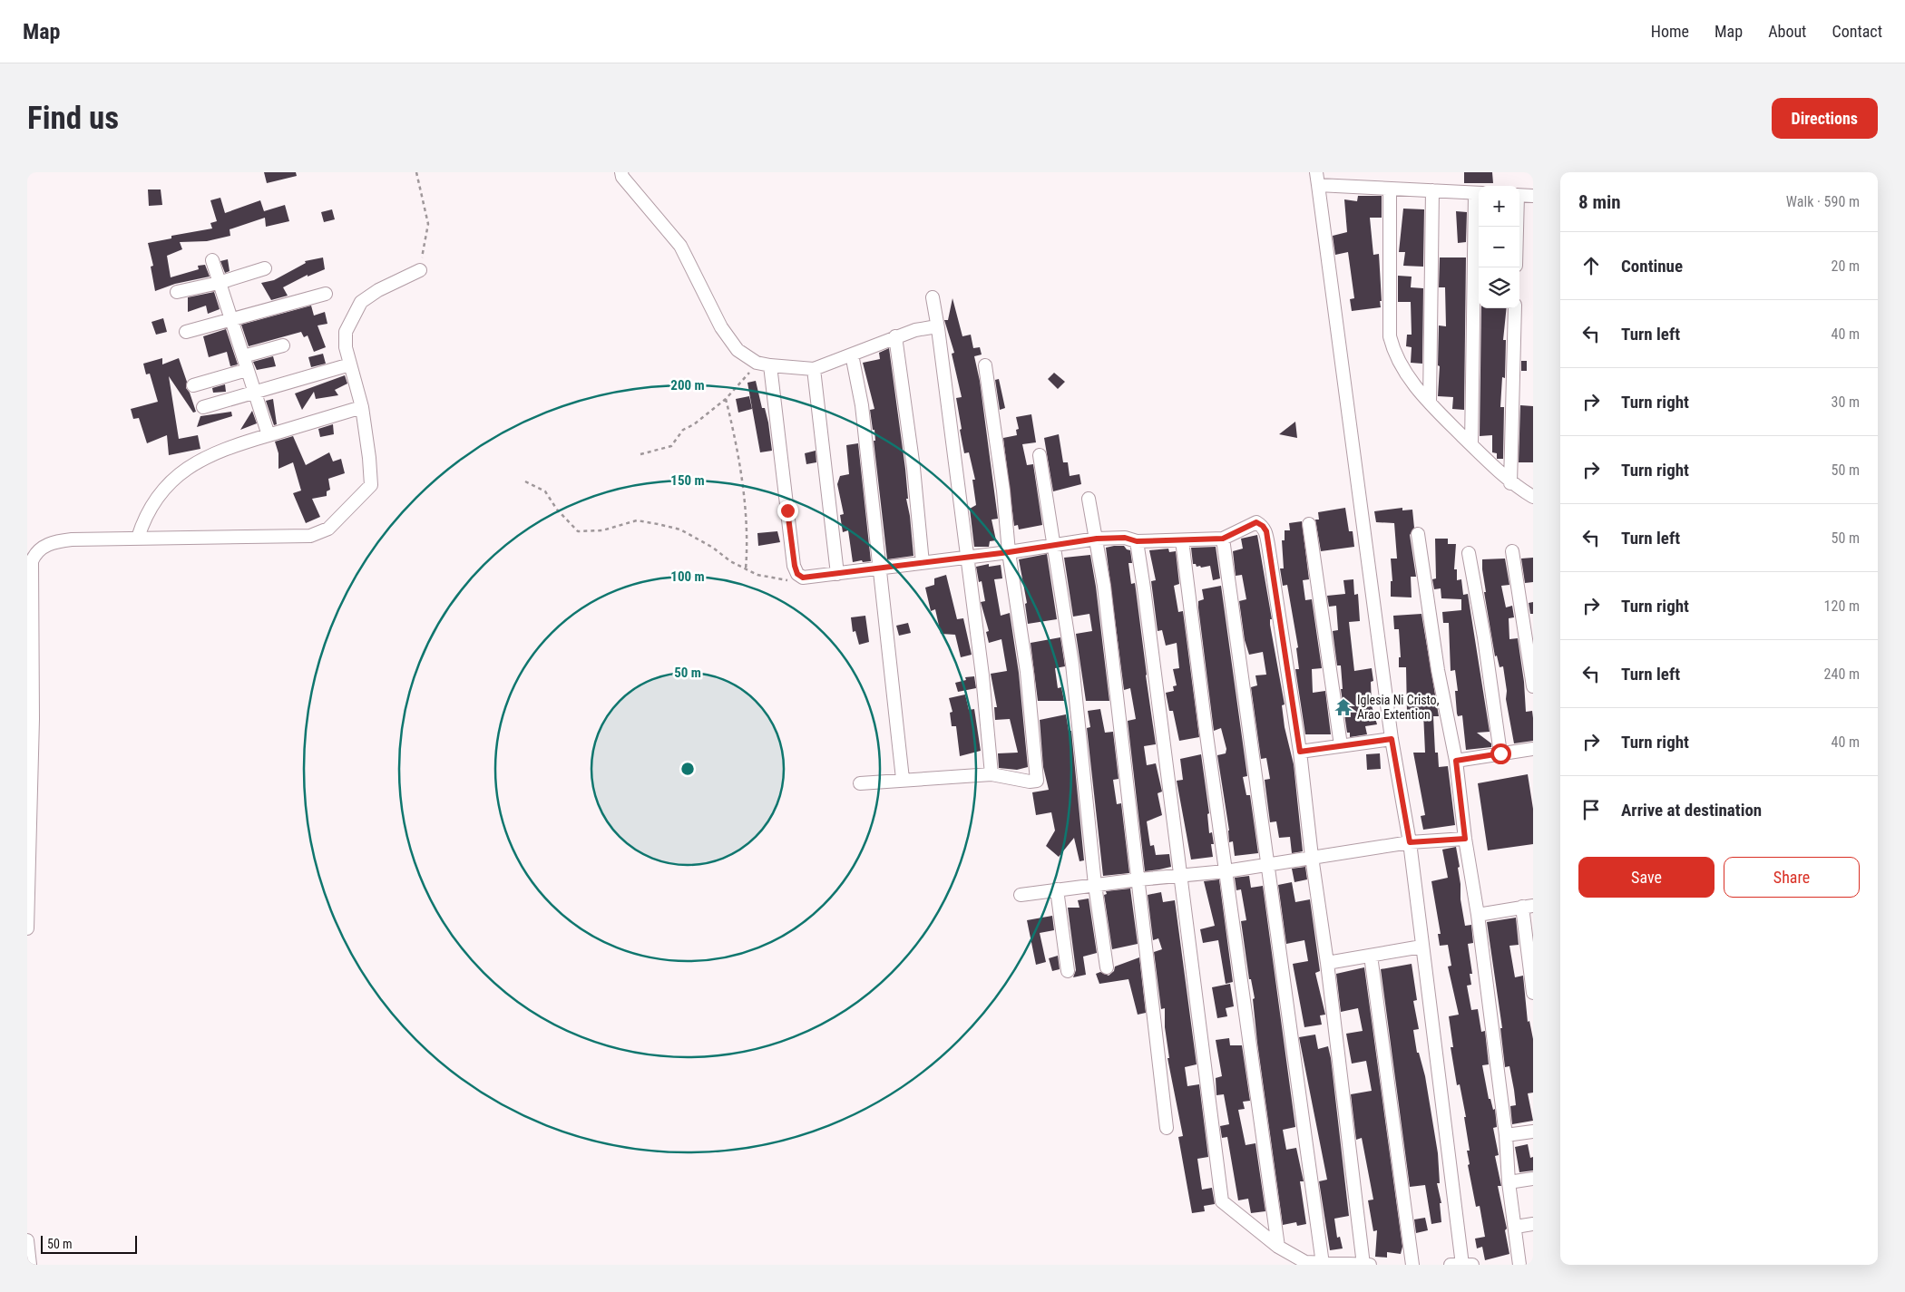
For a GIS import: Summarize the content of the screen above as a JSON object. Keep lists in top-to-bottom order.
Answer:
{
  "places": {
    "temple": ["Iglesia Ni Cristo, Arao Extention"]
  },
  "scale_bar": "50 m",
  "page": {
    "header": "Map",
    "nav": [
      "Home",
      "Map",
      "About",
      "Contact"
    ],
    "buttons": [
      "Directions",
      ["Save", "Share"]
    ],
    "title": "Find us",
    "heading": ["8 min", "Walk · 590 m"],
    "map_buttons": ["+", "−"],
    "list": [
      ["Continue", "20 m"],
      ["Turn left", "40 m"],
      ["Turn right", "30 m"],
      ["Turn right", "50 m"],
      ["Turn left", "50 m"],
      ["Turn right", "120 m"],
      ["Turn left", "240 m"],
      ["Turn right", "40 m"],
      "Arrive at destination"
    ],
    "scale": "50 m"
  },
  "rings": [
    "200 m",
    "150 m",
    "100 m",
    "50 m"
  ]
}
